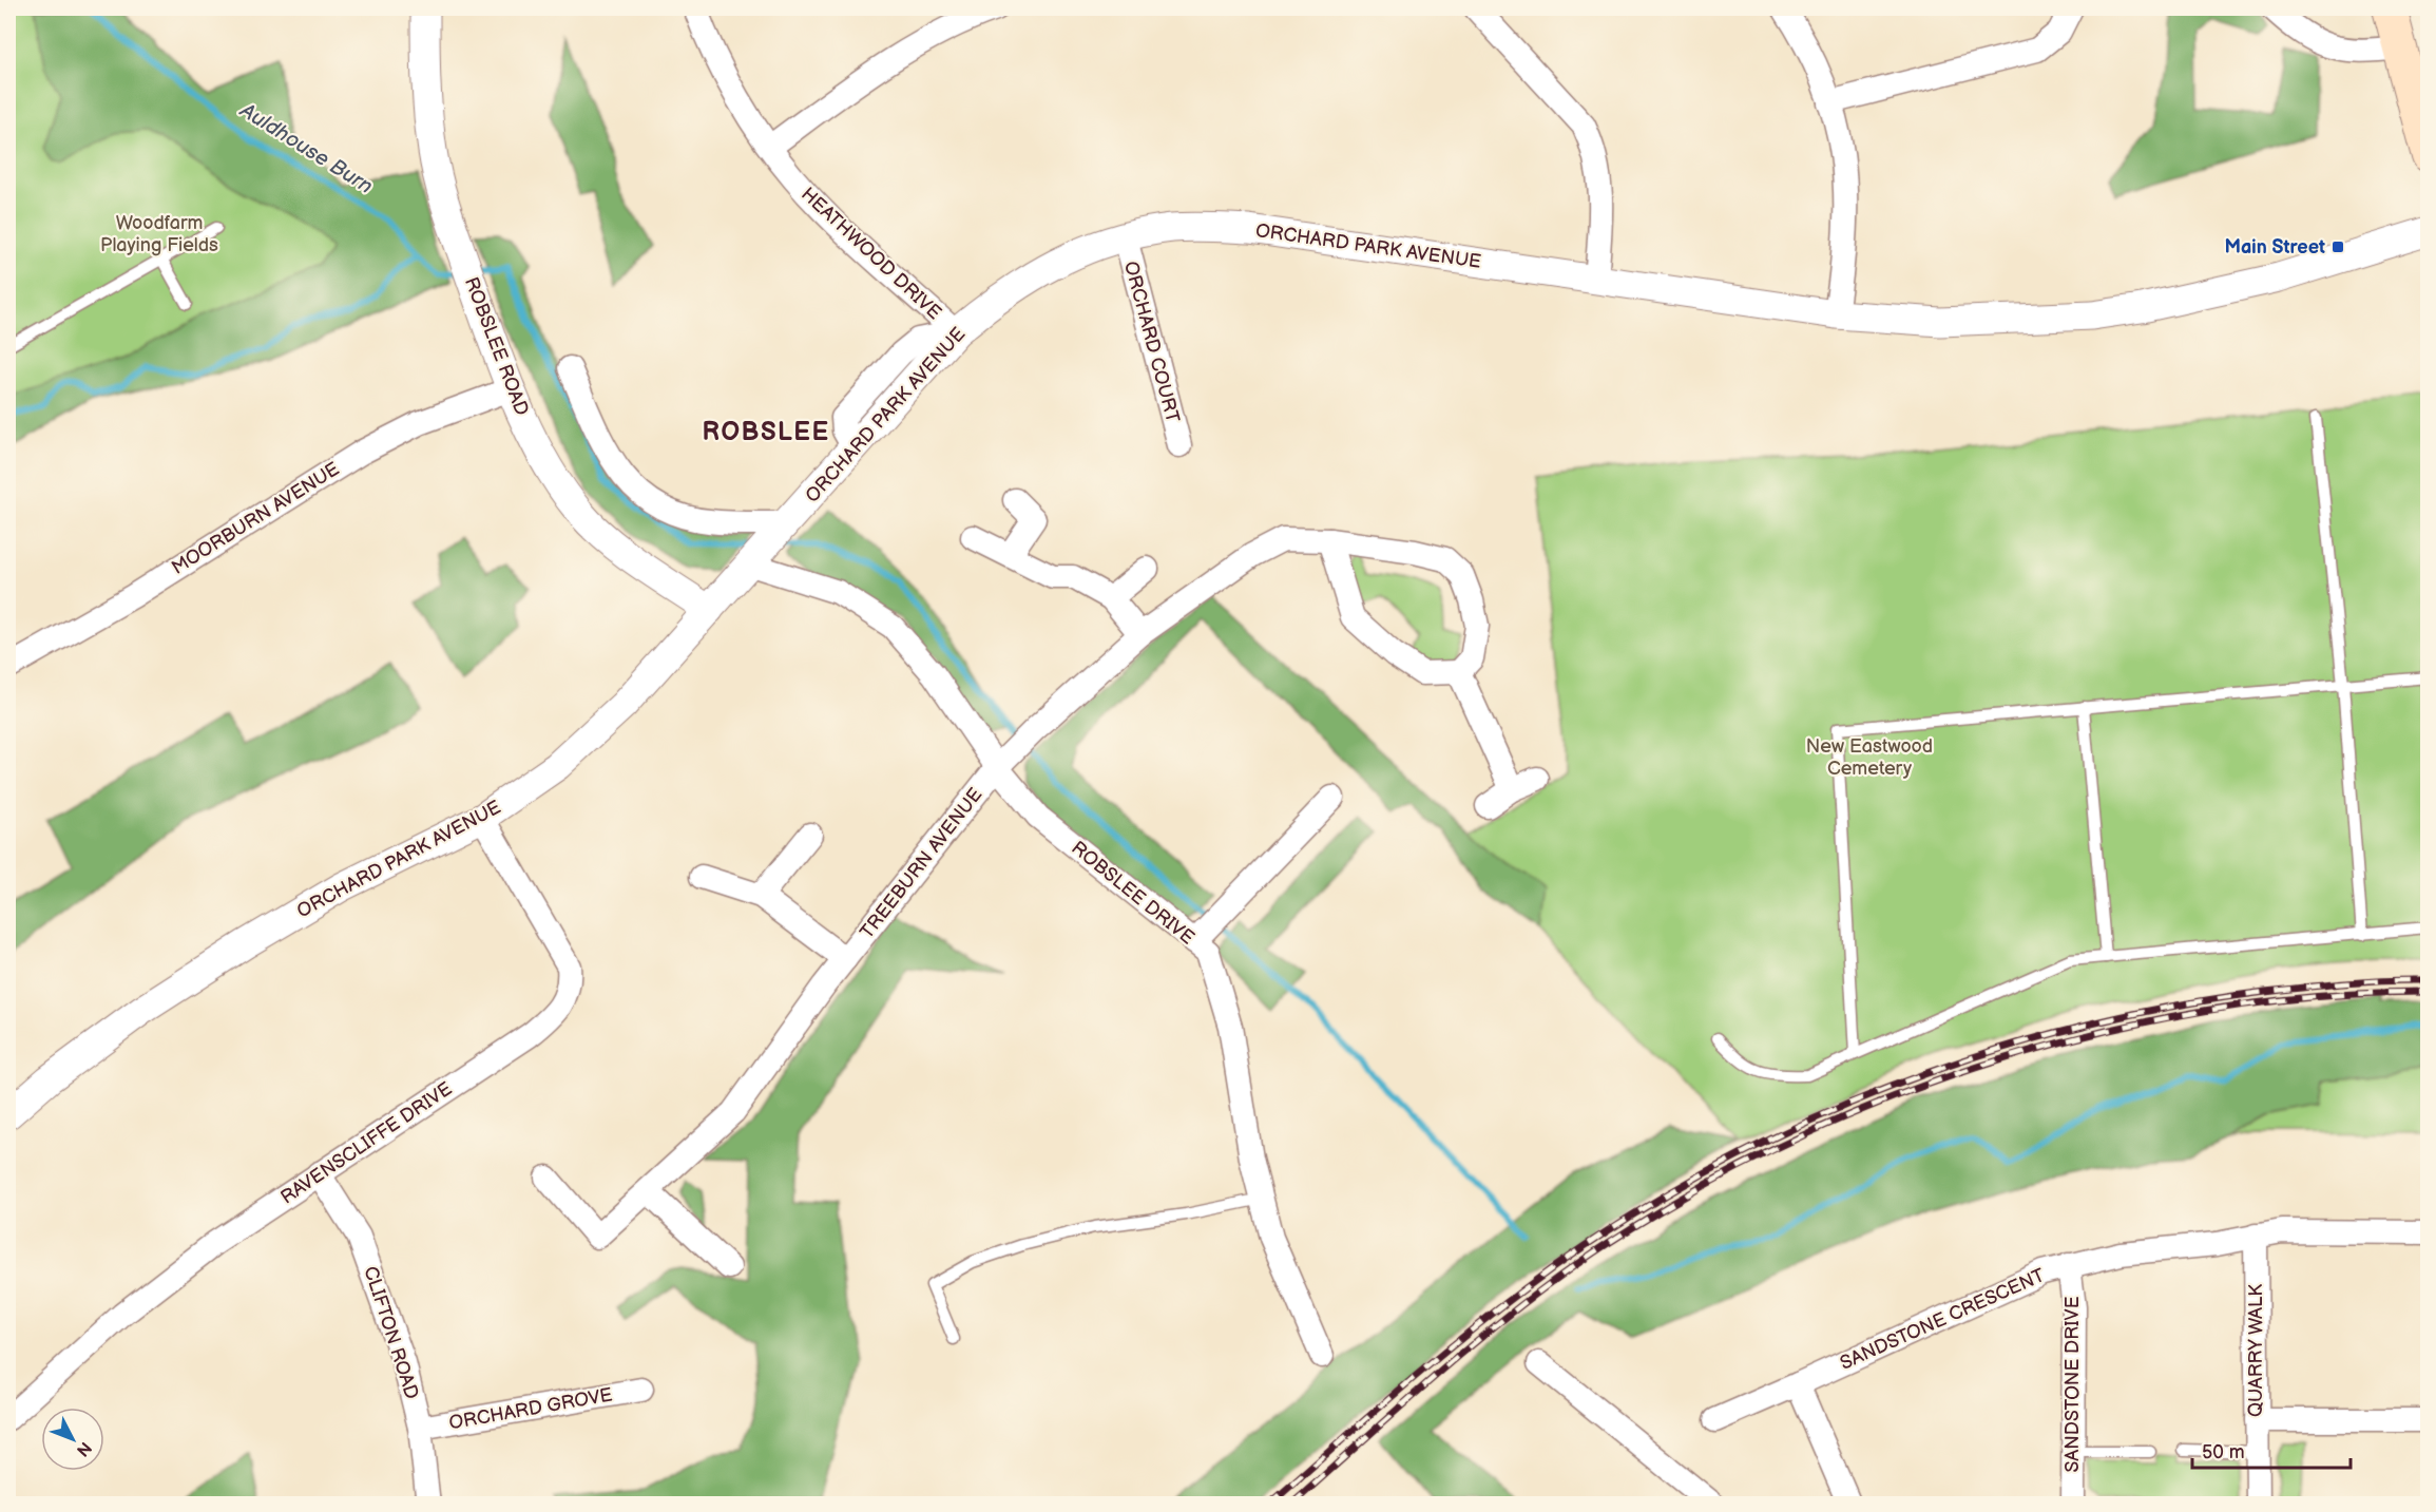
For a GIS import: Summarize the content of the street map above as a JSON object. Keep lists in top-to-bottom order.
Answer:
{
  "streets": {
    "street": [
      "ORCHARD PARK AVENUE",
      "HEATHWOOD DRIVE",
      "ORCHARD COURT",
      "ROBSLEE ROAD",
      "MOORBURN AVENUE",
      "TREEBURN AVENUE",
      "ROBSLEE DRIVE",
      "RAVENSCLIFFE DRIVE",
      "SANDSTONE CRESCENT",
      "CLIFTON ROAD",
      "QUARRY WALK",
      "SANDSTONE DRIVE",
      "ORCHARD GROVE"
    ]
  },
  "crossings": [
    ["ORCHARD PARK AVENUE", "HEATHWOOD DRIVE"],
    ["ORCHARD PARK AVENUE", "ORCHARD COURT"],
    ["ORCHARD PARK AVENUE", "ROBSLEE ROAD"],
    ["ORCHARD PARK AVENUE", "ROBSLEE DRIVE"],
    ["ORCHARD PARK AVENUE", "RAVENSCLIFFE DRIVE"],
    ["ROBSLEE ROAD", "MOORBURN AVENUE"],
    ["TREEBURN AVENUE", "ROBSLEE DRIVE"],
    ["RAVENSCLIFFE DRIVE", "CLIFTON ROAD"],
    ["SANDSTONE CRESCENT", "QUARRY WALK"],
    ["SANDSTONE CRESCENT", "SANDSTONE DRIVE"],
    ["CLIFTON ROAD", "ORCHARD GROVE"]
  ],
  "districts": ["ROBSLEE"],
  "water": ["Auldhouse Burn"],
  "parks": ["Woodfarm Playing Fields", "New Eastwood Cemetery"],
  "places": {
    "transit": ["Main Street"]
  },
  "scale_bar": "50 m",
  "north": "bottom right"
}
